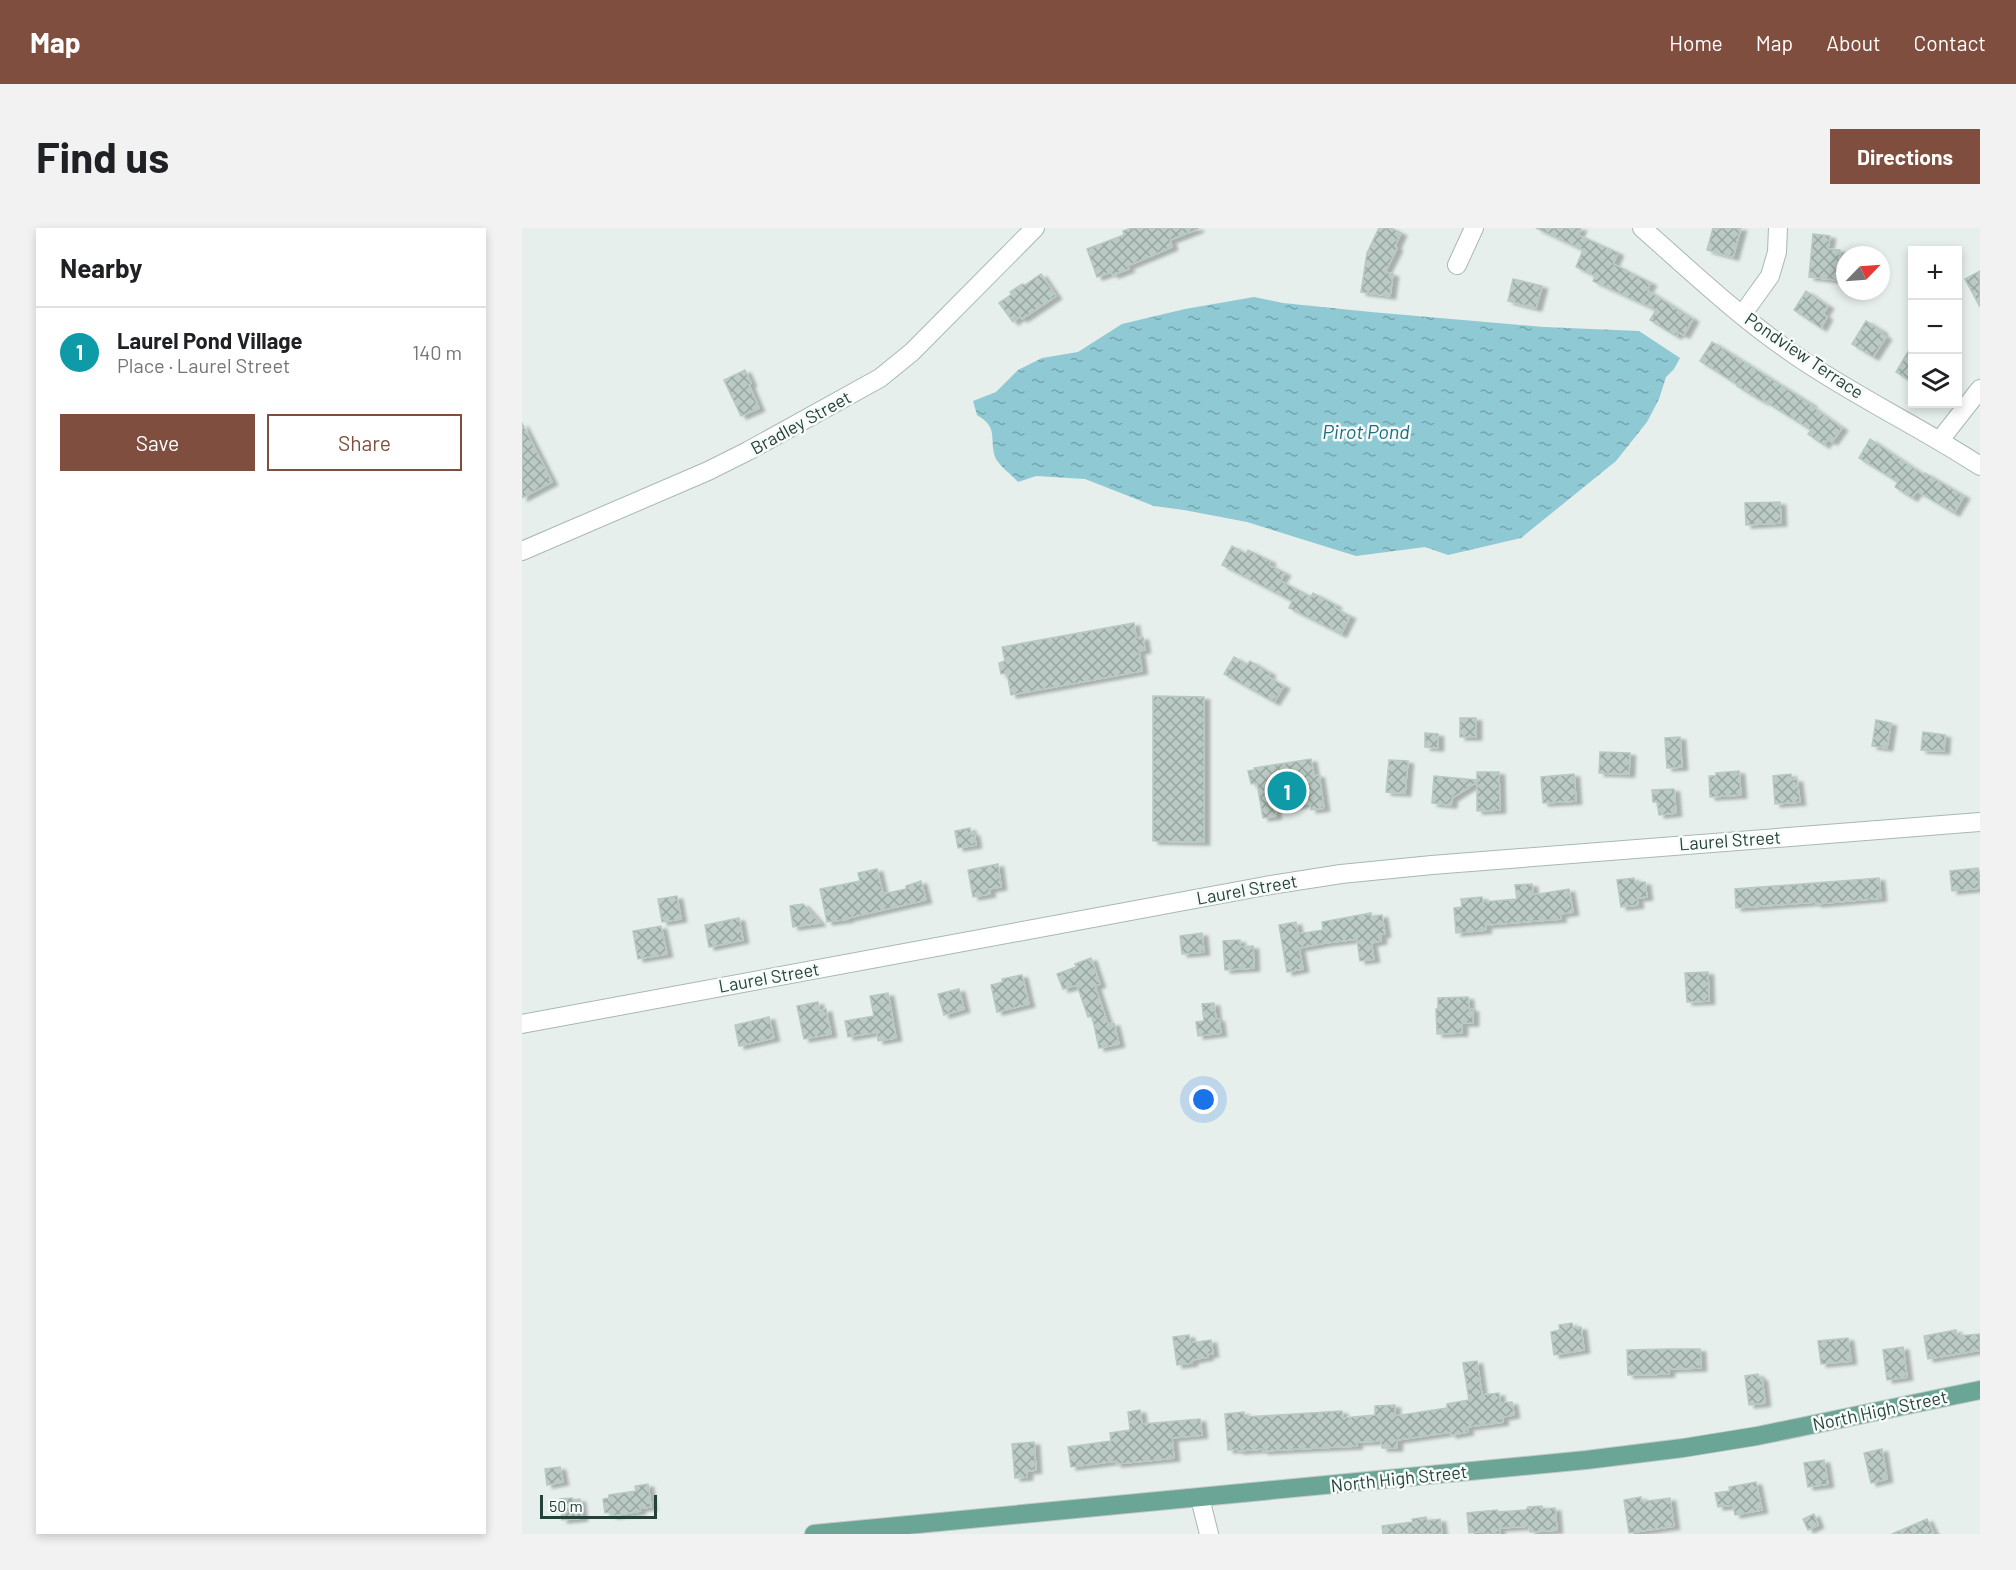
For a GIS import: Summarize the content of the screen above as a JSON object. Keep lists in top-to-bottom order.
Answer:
{
  "streets": {
    "main road": ["North High Street"],
    "street": ["Pondview Terrace", "Bradley Street", "Laurel Street"]
  },
  "water": ["Pirot Pond"],
  "scale_bar": "50 m",
  "north": "top right",
  "page": {
    "header": "Map",
    "nav": [
      "Home",
      "Map",
      "About",
      "Contact"
    ],
    "buttons": [
      "Directions",
      ["Save", "Share"]
    ],
    "title": "Find us",
    "heading": "Nearby",
    "map_buttons": ["+", "−"],
    "list": [
      {
        "mark": "1",
        "name": "Laurel Pond Village",
        "note": "Place · Laurel Street",
        "value": "140 m"
      }
    ],
    "pins": "1",
    "scale": "50 m"
  }
}
